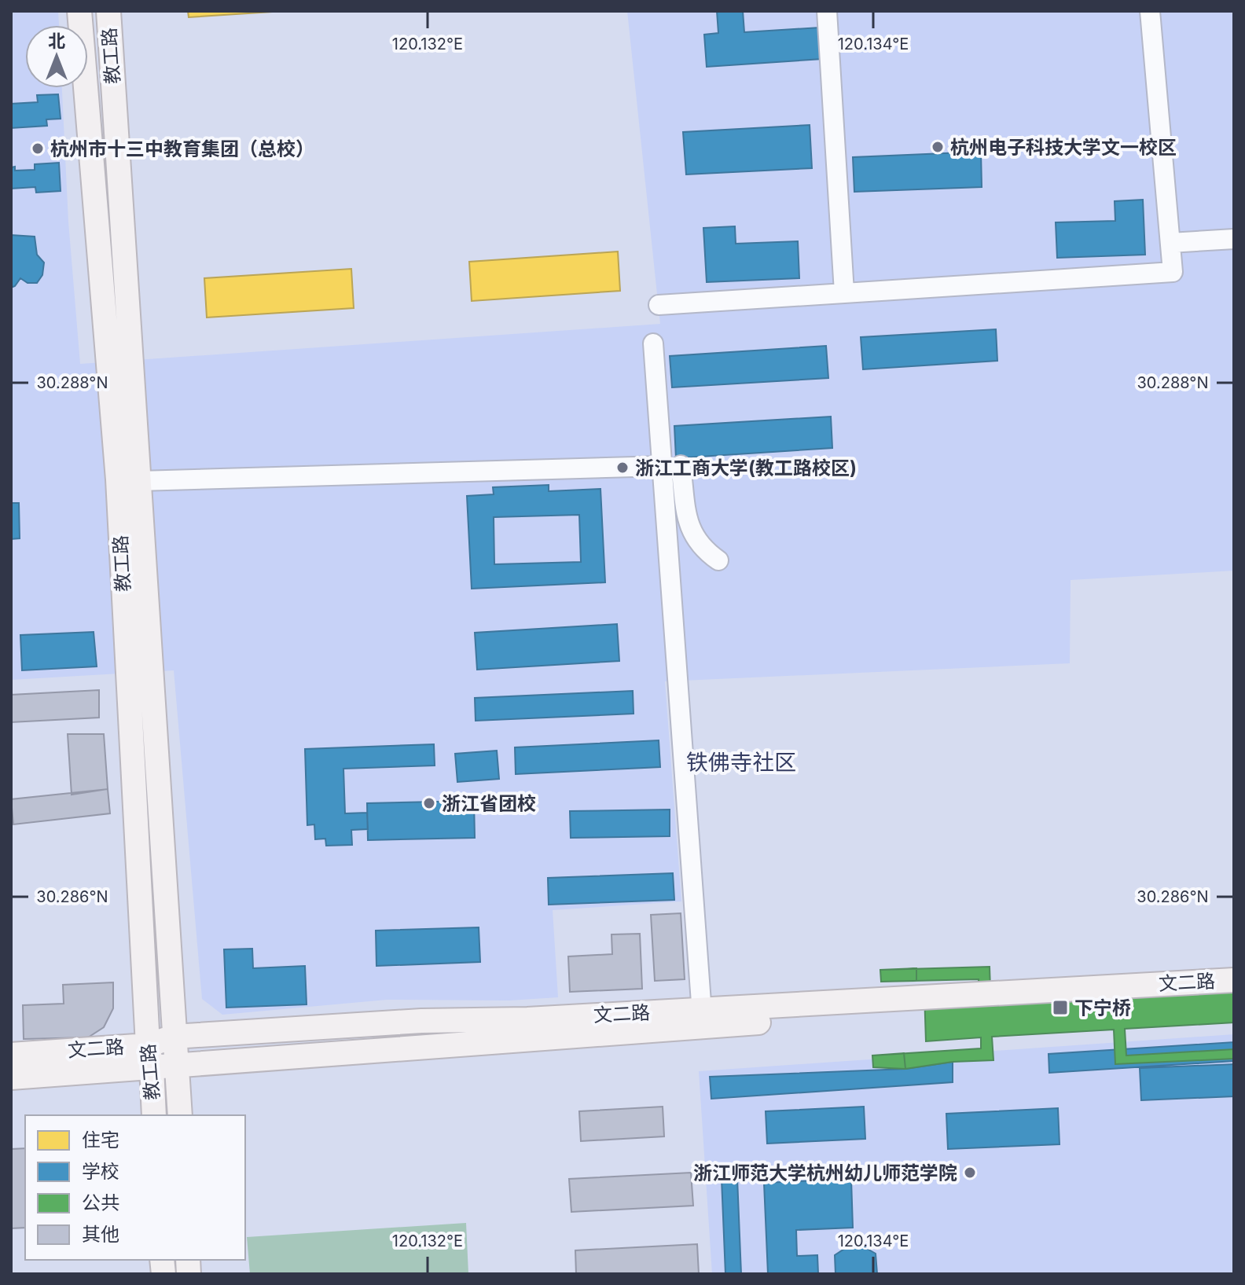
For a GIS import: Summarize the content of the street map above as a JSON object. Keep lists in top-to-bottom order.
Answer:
{
  "streets": {
    "main road": ["教工路", "文二路"]
  },
  "crossings": [
    ["教工路", "文二路"]
  ],
  "districts": ["铁佛寺社区"],
  "places": {
    "other": [
      "杭州电子科技大学文一校区",
      "杭州市十三中教育集团（总校）",
      "浙江工商大学(教工路校区)",
      "浙江省团校",
      "浙江师范大学杭州幼儿师范学院"
    ],
    "transit": ["下宁桥"]
  },
  "legend": [
    "住宅",
    "学校",
    "公共",
    "其他"
  ],
  "north": "top",
  "coordinates": [
    "120.132°E",
    "120.134°E",
    "30.288°N",
    "30.286°N"
  ]
}
